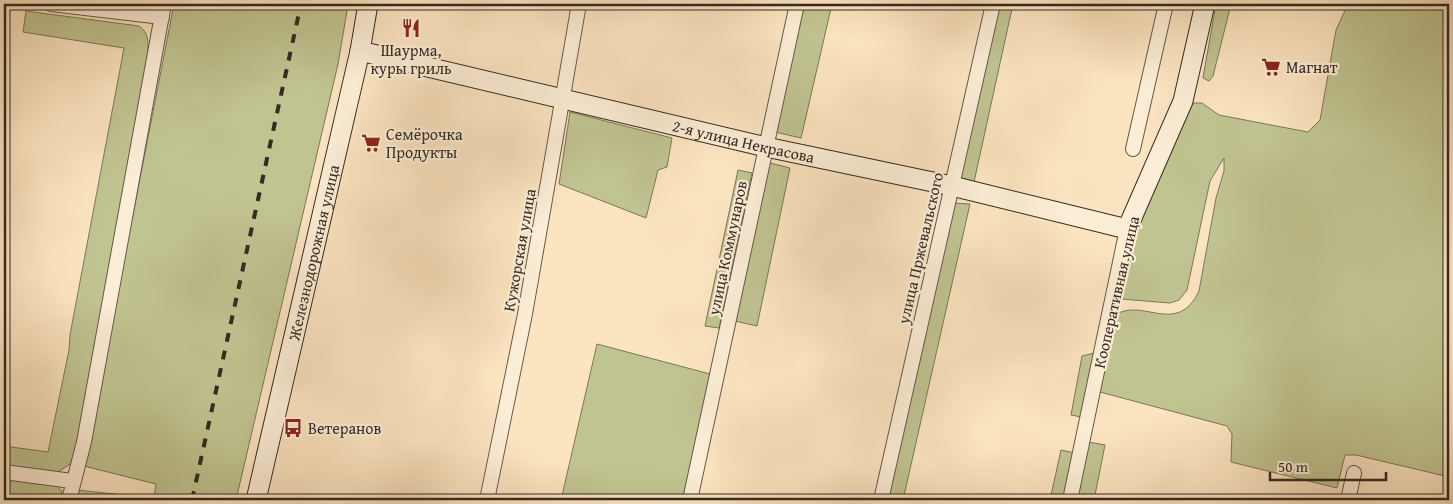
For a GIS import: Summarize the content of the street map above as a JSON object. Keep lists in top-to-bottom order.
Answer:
{
  "streets": {
    "main road": ["2-я улица Некрасова", "Железнодорожная улица", "Кооперативная улица"],
    "street": ["улица Коммунаров", "улица Пржевальского", "Кужорская улица"]
  },
  "crossings": [
    ["2-я улица Некрасова", "улица Коммунаров"],
    ["2-я улица Некрасова", "улица Пржевальского"],
    ["2-я улица Некрасова", "Кужорская улица"],
    ["2-я улица Некрасова", "Железнодорожная улица"],
    ["2-я улица Некрасова", "Кооперативная улица"]
  ],
  "places": {
    "restaurant": ["Шаурма, куры гриль"],
    "supermarket": ["Магнат", "Семёрочка Продукты"],
    "bus stop": ["Ветеранов"]
  },
  "scale_bar": "50 m"
}
